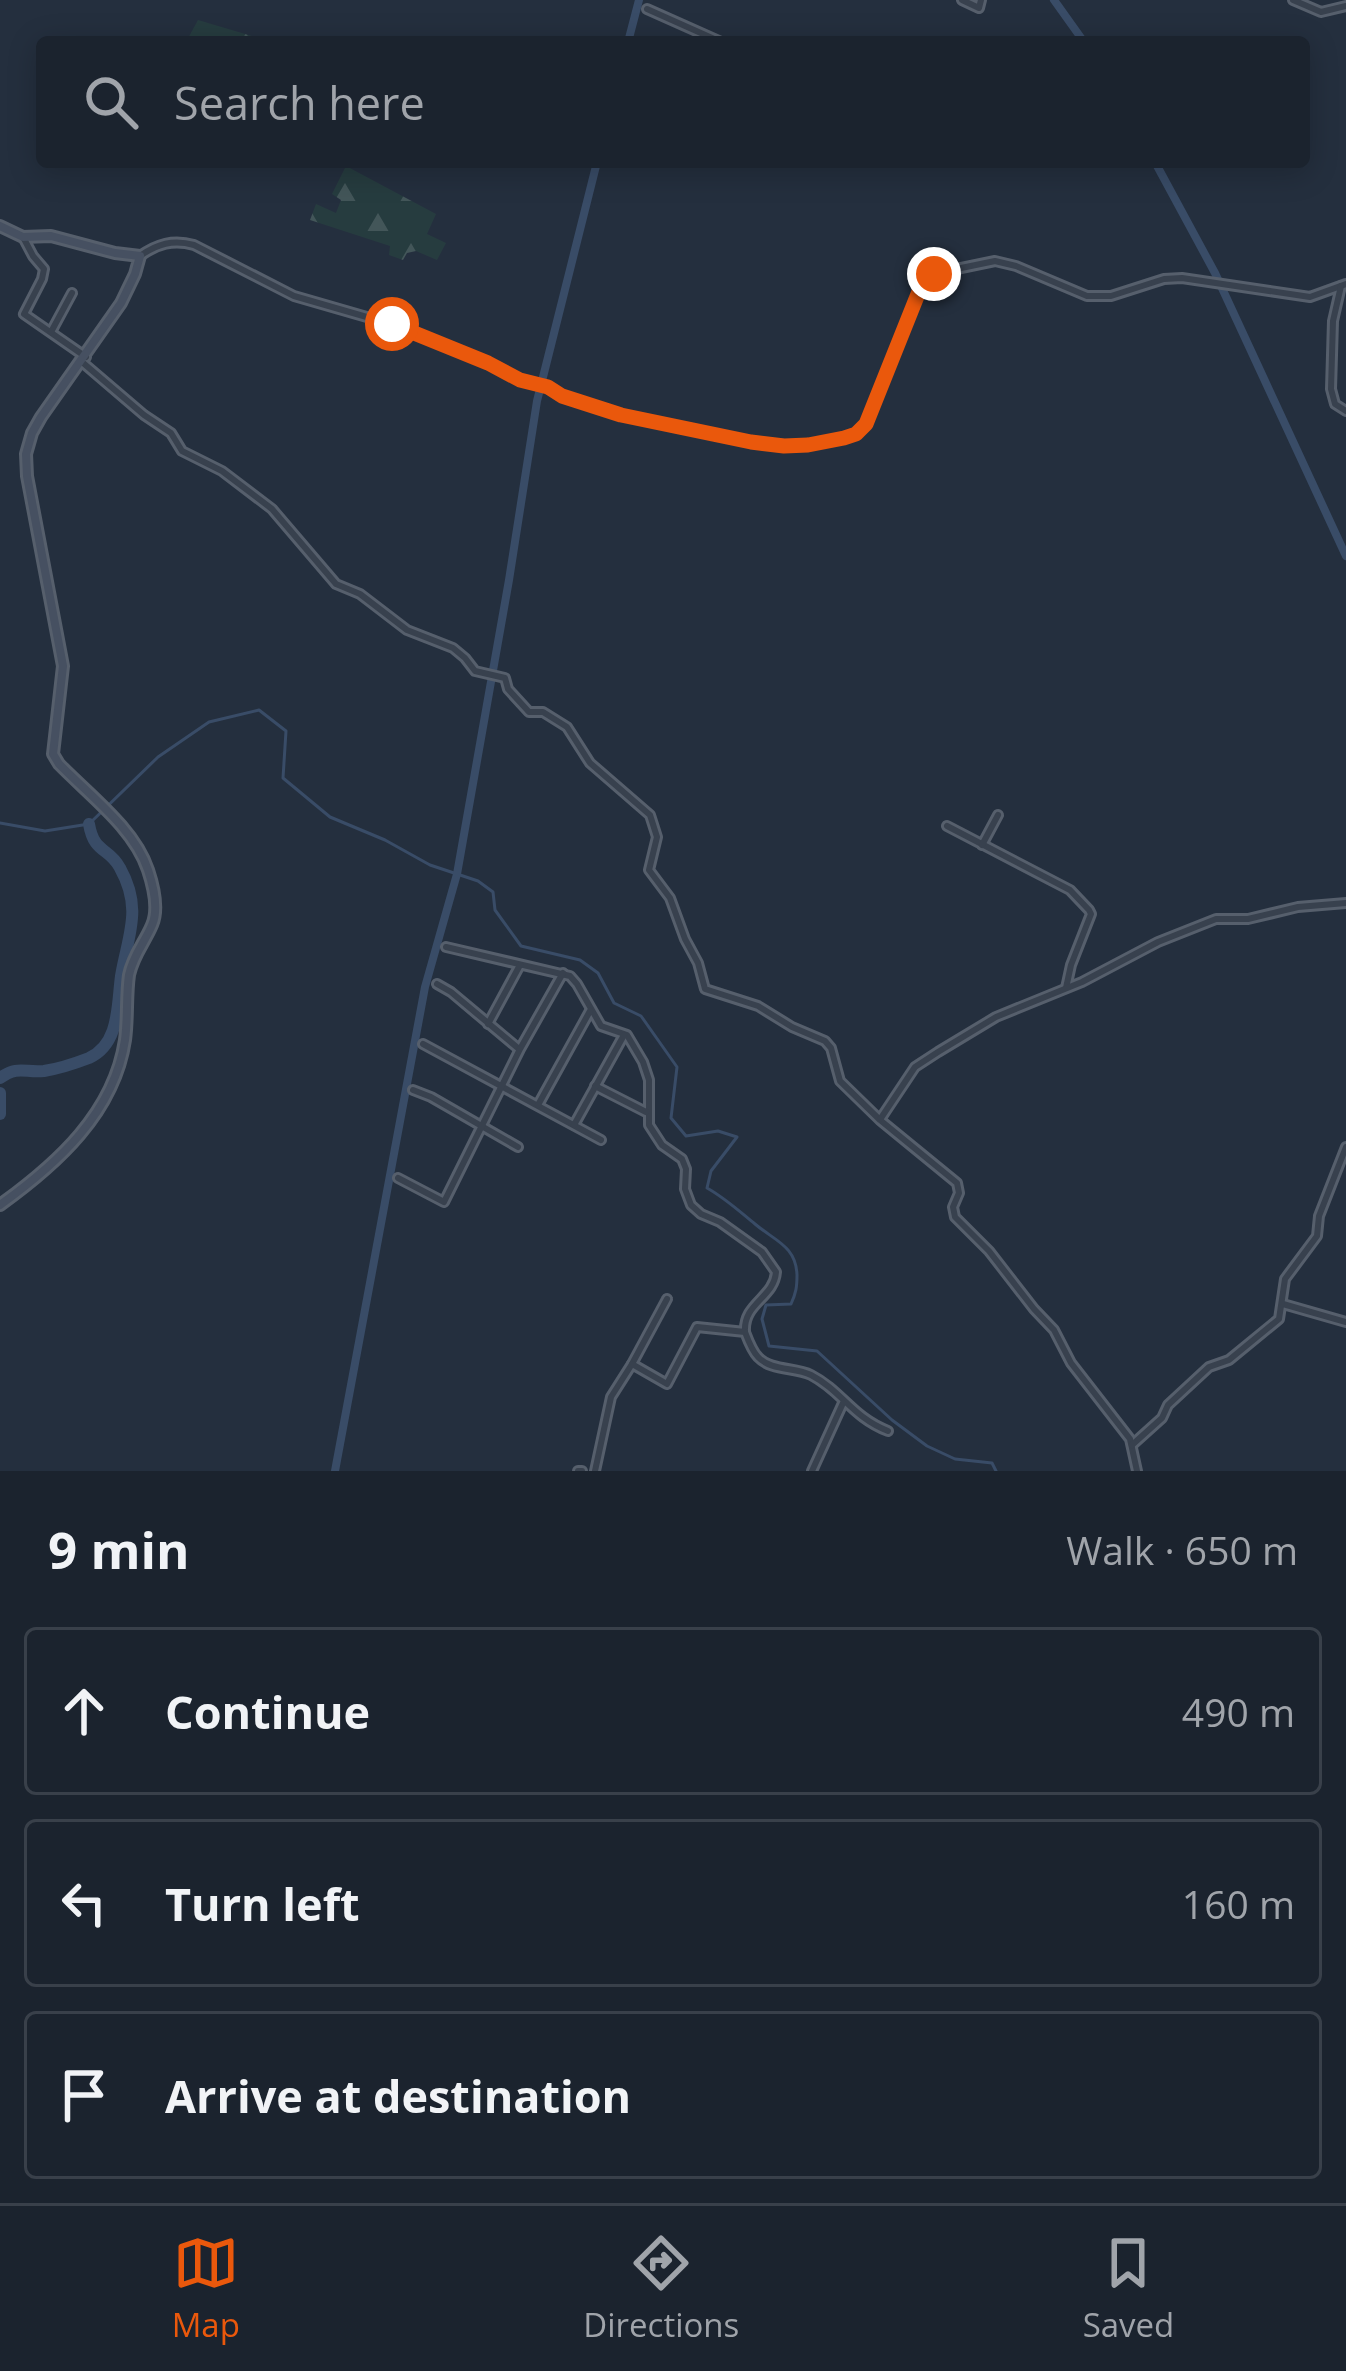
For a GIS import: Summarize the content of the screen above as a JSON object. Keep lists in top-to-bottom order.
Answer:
{
  "page": {
    "search": "Search here",
    "heading": ["9 min", "Walk · 650 m"],
    "list": [
      ["Continue", "490 m"],
      ["Turn left", "160 m"],
      "Arrive at destination"
    ],
    "nav": ["Map", "Directions", "Saved"]
  }
}
